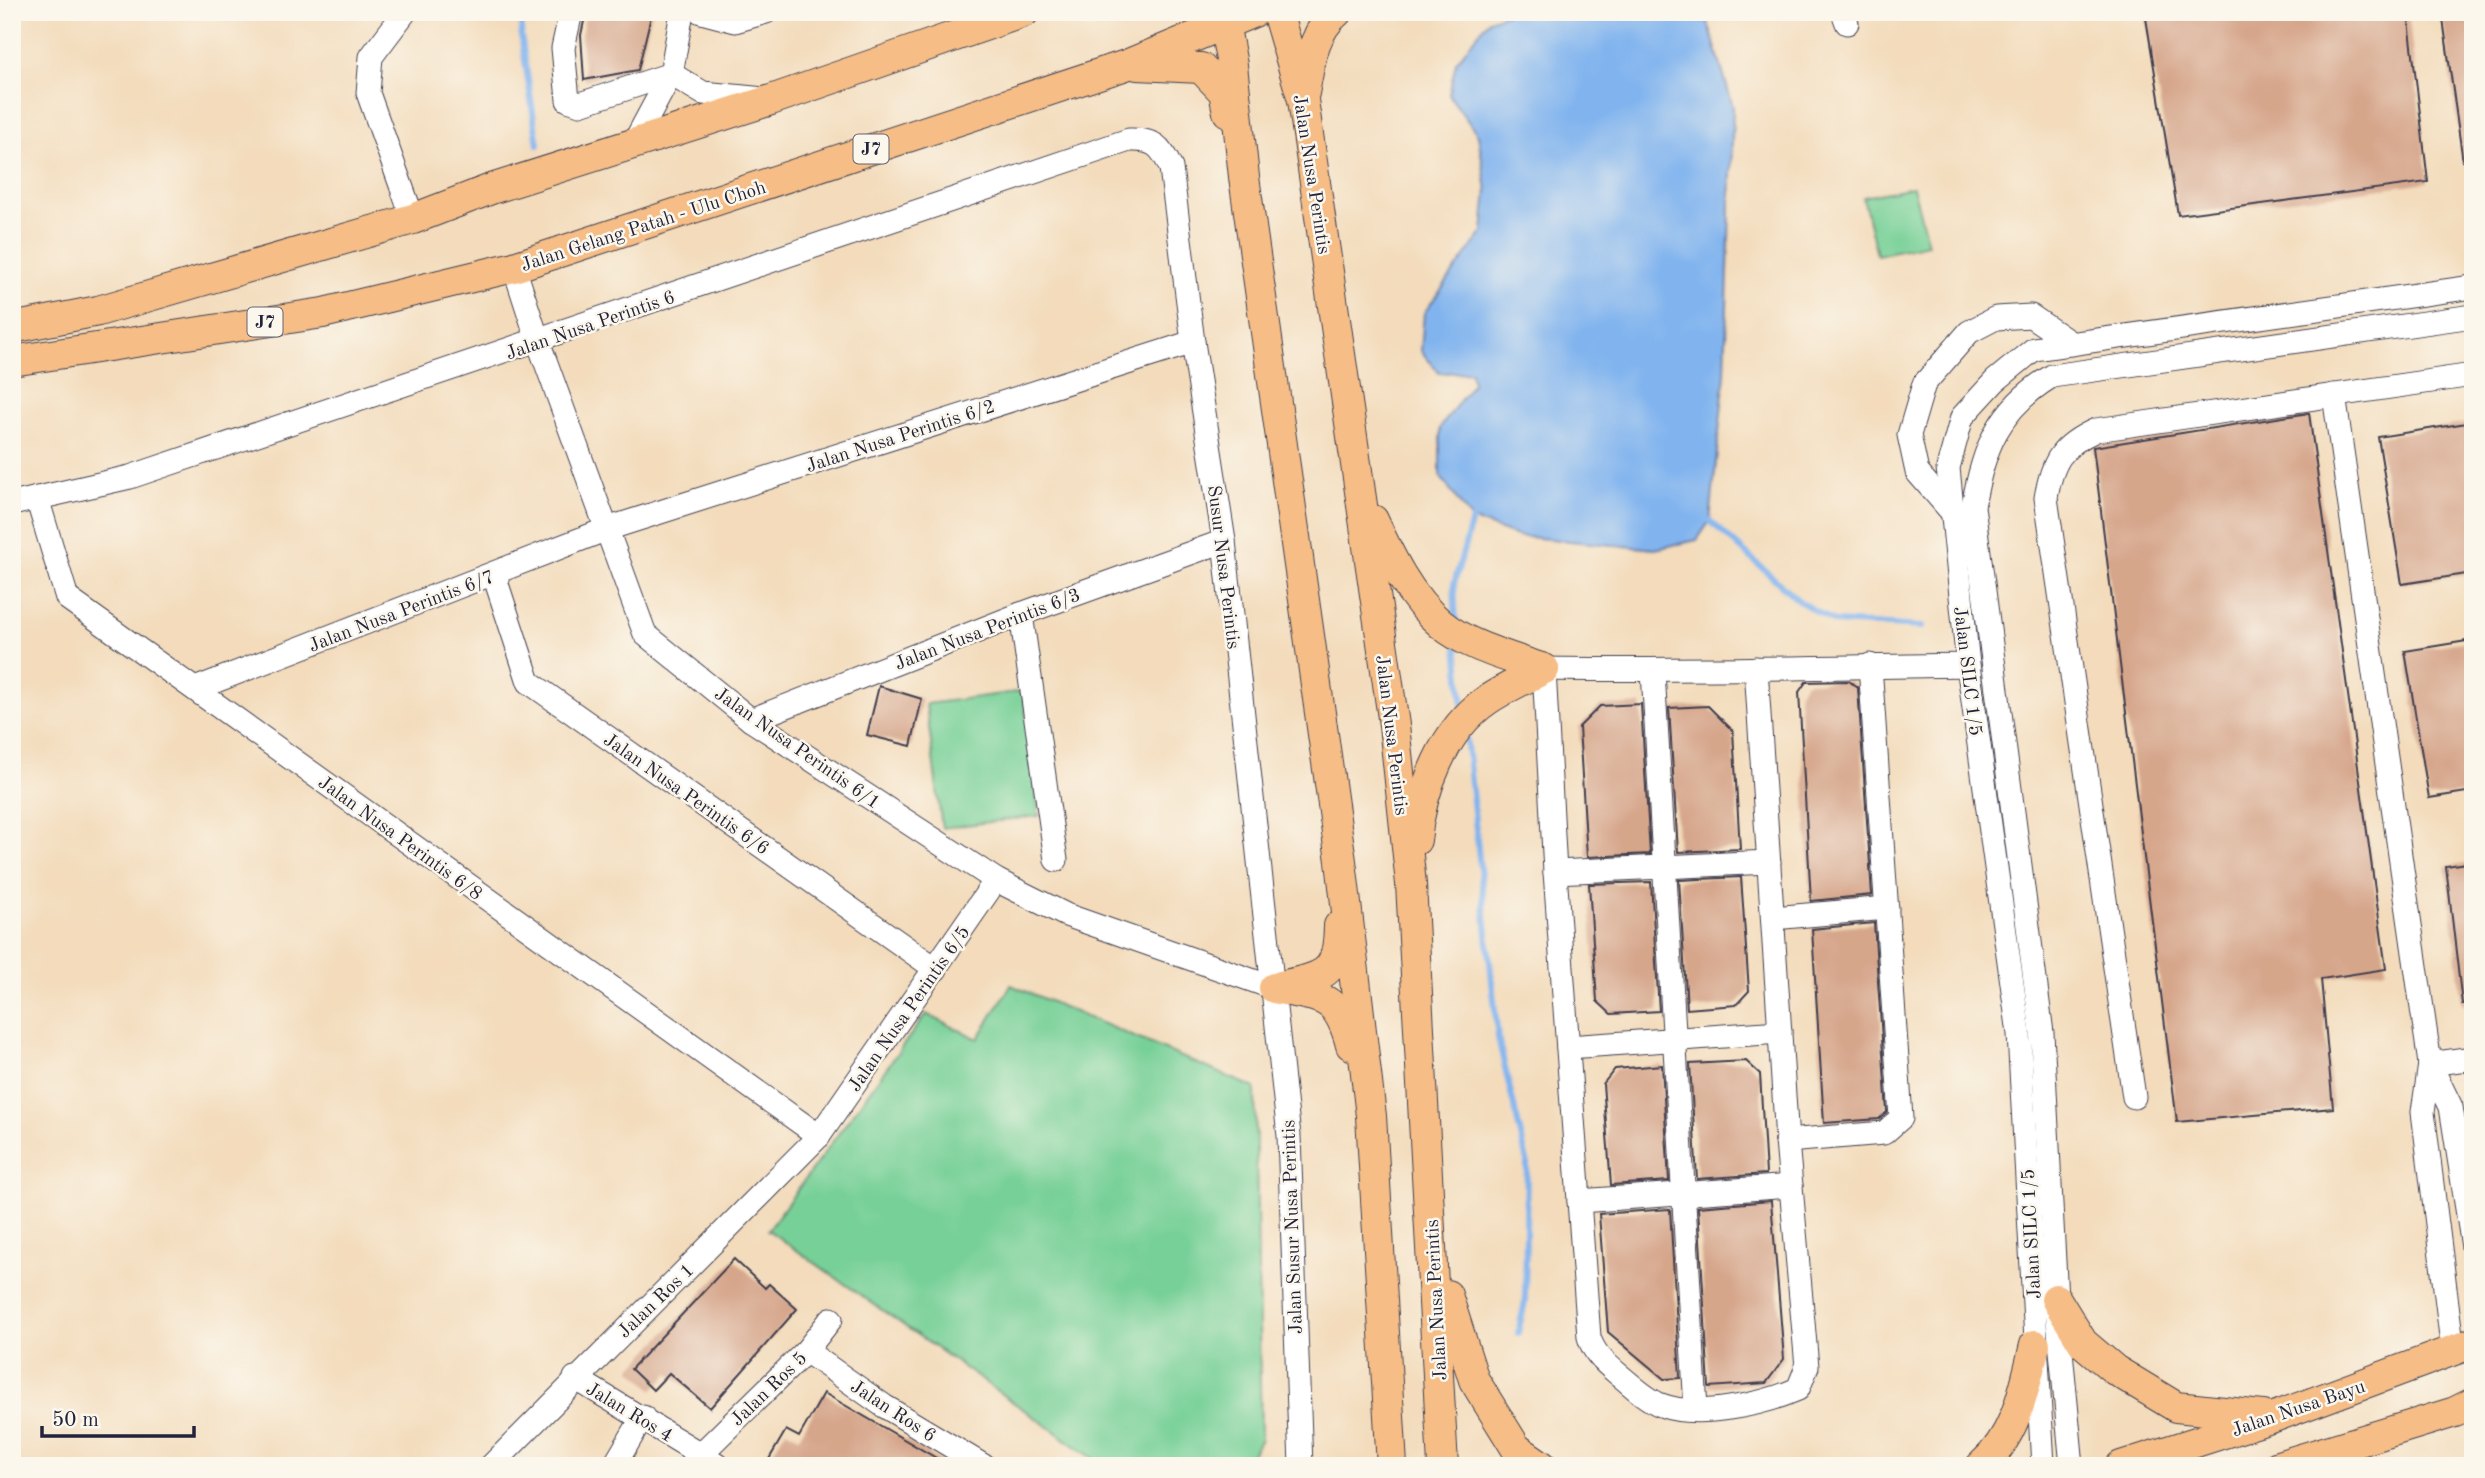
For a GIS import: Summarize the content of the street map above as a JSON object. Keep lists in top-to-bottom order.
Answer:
{
  "streets": {
    "main road": [
      "J7",
      "Jalan Nusa Perintis",
      "Jalan Gelang Patah - Ulu Choh",
      "Jalan Nusa Bayu"
    ],
    "street": [
      "Jalan Nusa Perintis 6",
      "Jalan Nusa Perintis 6/2",
      "Susur Nusa Perintis",
      "Jalan Nusa Perintis 6/7",
      "Jalan Nusa Perintis 6/3",
      "Jalan SILC 1/5",
      "Jalan Nusa Perintis 6/1",
      "Jalan Nusa Perintis 6/6",
      "Jalan Nusa Perintis 6/8",
      "Jalan Nusa Perintis 6/5",
      "Jalan Susur Nusa Perintis",
      "Jalan Ros 1",
      "Jalan Ros 5",
      "Jalan Ros 6",
      "Jalan Ros 4"
    ]
  },
  "crossings": [
    ["Jalan Gelang Patah - Ulu Choh", "Jalan Nusa Perintis 6/1"],
    ["Jalan Nusa Perintis 6", "Susur Nusa Perintis"],
    ["Jalan Nusa Perintis 6", "Jalan Nusa Perintis 6/1"],
    ["Jalan Nusa Perintis 6", "Jalan Nusa Perintis 6/8"],
    ["Jalan Nusa Perintis 6/2", "Susur Nusa Perintis"],
    ["Jalan Nusa Perintis 6/2", "Jalan Nusa Perintis 6/7"],
    ["Jalan Nusa Perintis 6/2", "Jalan Nusa Perintis 6/1"],
    ["Susur Nusa Perintis", "Jalan Nusa Perintis 6/3"],
    ["Susur Nusa Perintis", "Jalan Nusa Perintis 6/1"],
    ["Susur Nusa Perintis", "Jalan Susur Nusa Perintis"],
    ["Jalan Nusa Perintis 6/7", "Jalan Nusa Perintis 6/1"],
    ["Jalan Nusa Perintis 6/7", "Jalan Nusa Perintis 6/6"],
    ["Jalan Nusa Perintis 6/7", "Jalan Nusa Perintis 6/8"],
    ["Jalan Nusa Perintis 6/3", "Jalan Nusa Perintis 6/1"],
    ["Jalan Nusa Perintis 6/1", "Jalan Nusa Perintis 6/5"],
    ["Jalan Nusa Perintis 6/1", "Jalan Susur Nusa Perintis"],
    ["Jalan Nusa Perintis 6/6", "Jalan Nusa Perintis 6/5"],
    ["Jalan Nusa Perintis 6/8", "Jalan Nusa Perintis 6/5"],
    ["Jalan Nusa Perintis 6/8", "Jalan Ros 1"],
    ["Jalan Nusa Perintis 6/5", "Jalan Ros 1"],
    ["Jalan Ros 1", "Jalan Ros 4"],
    ["Jalan Ros 5", "Jalan Ros 6"],
    ["Jalan Ros 5", "Jalan Ros 4"]
  ],
  "scale_bar": "50 m"
}
